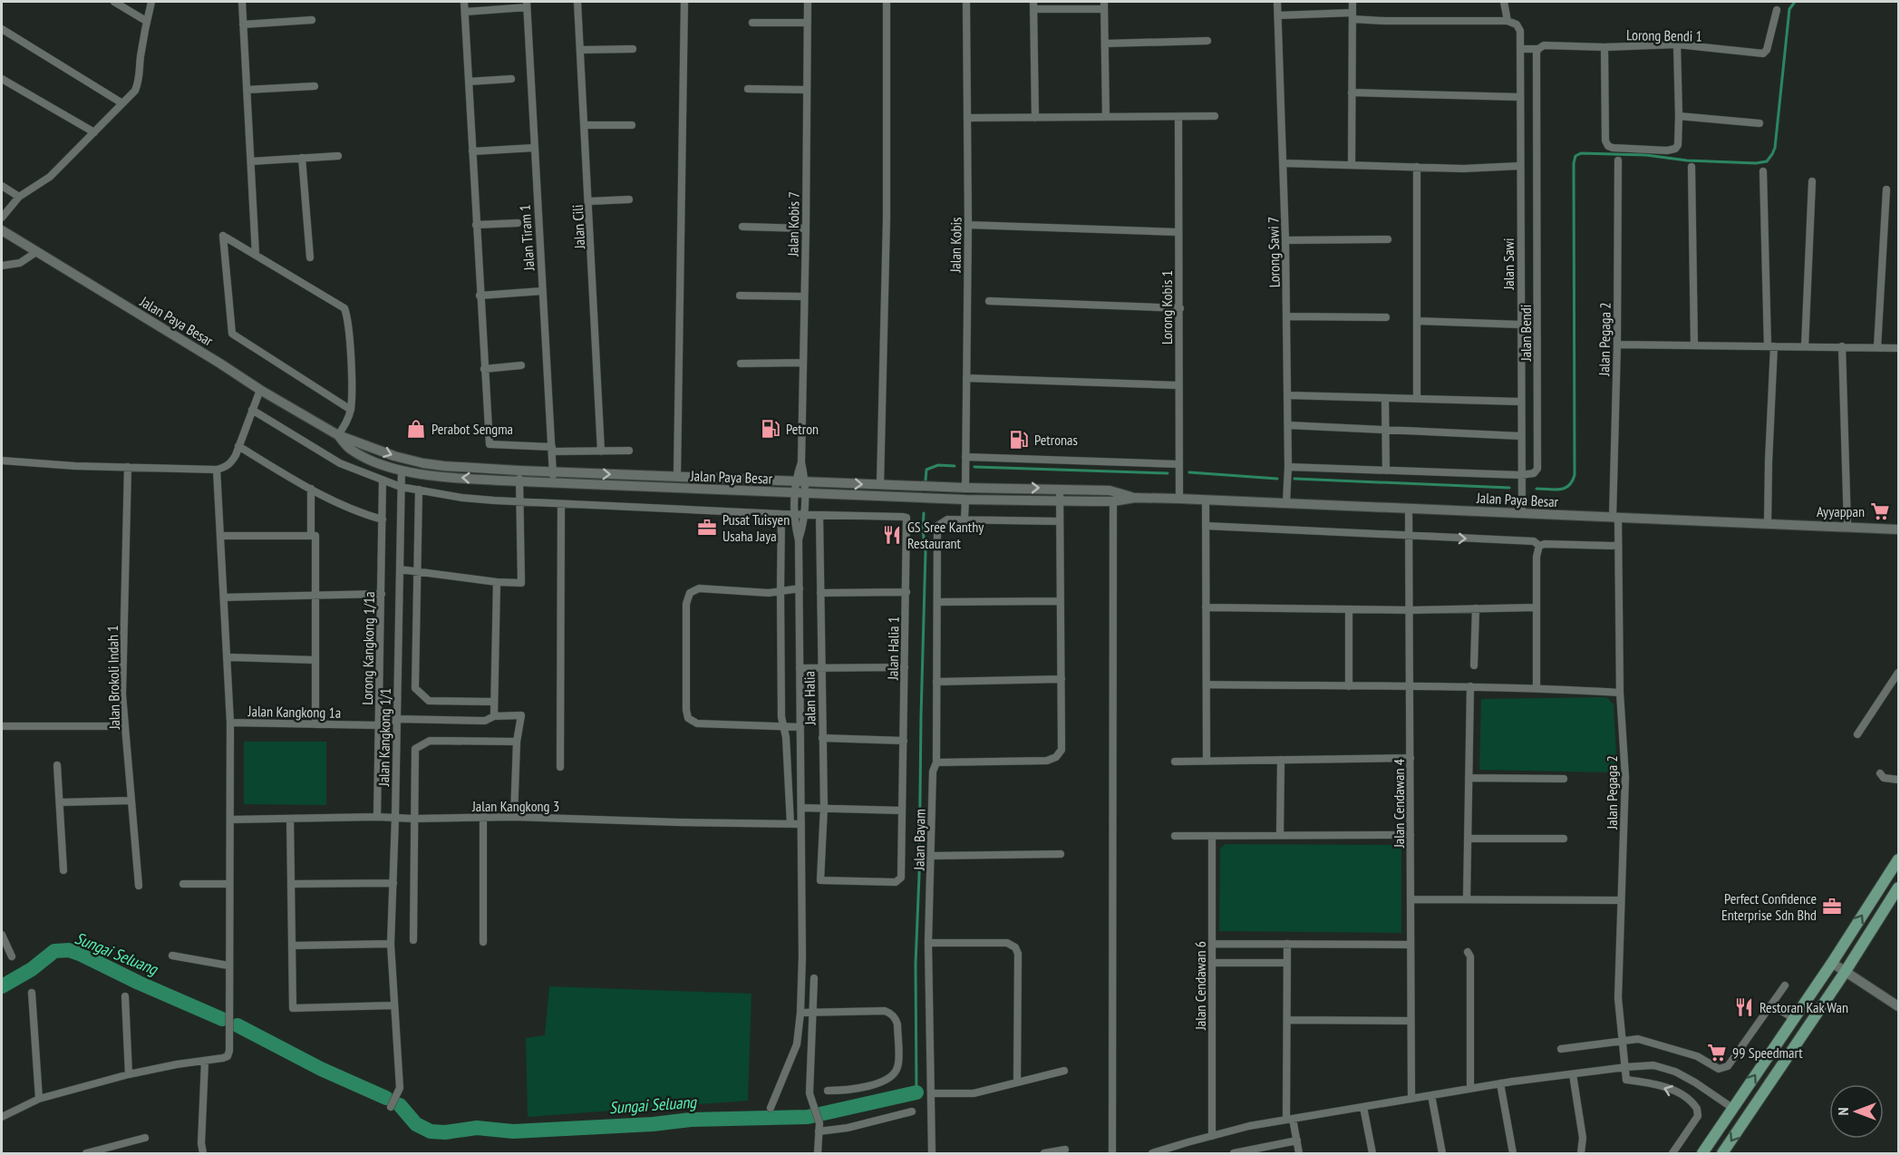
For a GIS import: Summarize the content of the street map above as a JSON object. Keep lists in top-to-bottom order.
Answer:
{
  "streets": {
    "street": [
      "Lorong Bendi 1",
      "Jalan Kobis 7",
      "Jalan Cili",
      "Jalan Tiram 1",
      "Jalan Kobis",
      "Lorong Sawi 7",
      "Jalan Sawi",
      "Lorong Kobis 1",
      "Jalan Paya Besar",
      "Jalan Bendi",
      "Jalan Pegaga 2",
      "Lorong Kangkong 1/1a",
      "Jalan Halia 1",
      "Jalan Brokoli Indah 1",
      "Jalan Halia",
      "Jalan Kangkong 1a",
      "Jalan Kangkong 1/1",
      "Jalan Cendawan 4",
      "Jalan Kangkong 3",
      "Jalan Bayam",
      "Jalan Cendawan 6"
    ]
  },
  "crossings": [
    ["Lorong Bendi 1", "Jalan Sawi"],
    ["Lorong Bendi 1", "Jalan Bendi"],
    ["Jalan Kobis 7", "Jalan Paya Besar"],
    ["Jalan Tiram 1", "Jalan Paya Besar"],
    ["Jalan Kobis", "Jalan Paya Besar"],
    ["Lorong Sawi 7", "Jalan Paya Besar"],
    ["Jalan Sawi", "Jalan Paya Besar"],
    ["Jalan Sawi", "Jalan Bendi"],
    ["Lorong Kobis 1", "Jalan Paya Besar"],
    ["Jalan Paya Besar", "Jalan Pegaga 2"],
    ["Jalan Paya Besar", "Jalan Kangkong 1/1"],
    ["Jalan Paya Besar", "Jalan Cendawan 4"],
    ["Lorong Kangkong 1/1a", "Jalan Halia 1"],
    ["Lorong Kangkong 1/1a", "Jalan Kangkong 1a"],
    ["Lorong Kangkong 1/1a", "Jalan Kangkong 3"],
    ["Jalan Halia 1", "Jalan Halia"],
    ["Jalan Halia 1", "Jalan Kangkong 1/1"],
    ["Jalan Kangkong 1a", "Jalan Kangkong 1/1"],
    ["Jalan Kangkong 1/1", "Jalan Kangkong 3"]
  ],
  "water": ["Sungai Seluang"],
  "places": {
    "shop": ["Perabot Sengma"],
    "fuel station": ["Petron", "Petronas"],
    "supermarket": ["Ayyappan", "99 Speedmart"],
    "office": ["Pusat Tuisyen Usaha Jaya", "Perfect Confidence Enterprise Sdn Bhd"],
    "restaurant": ["GS Sree Kanthy Restaurant", "Restoran Kak Wan"]
  },
  "north": "left"
}
